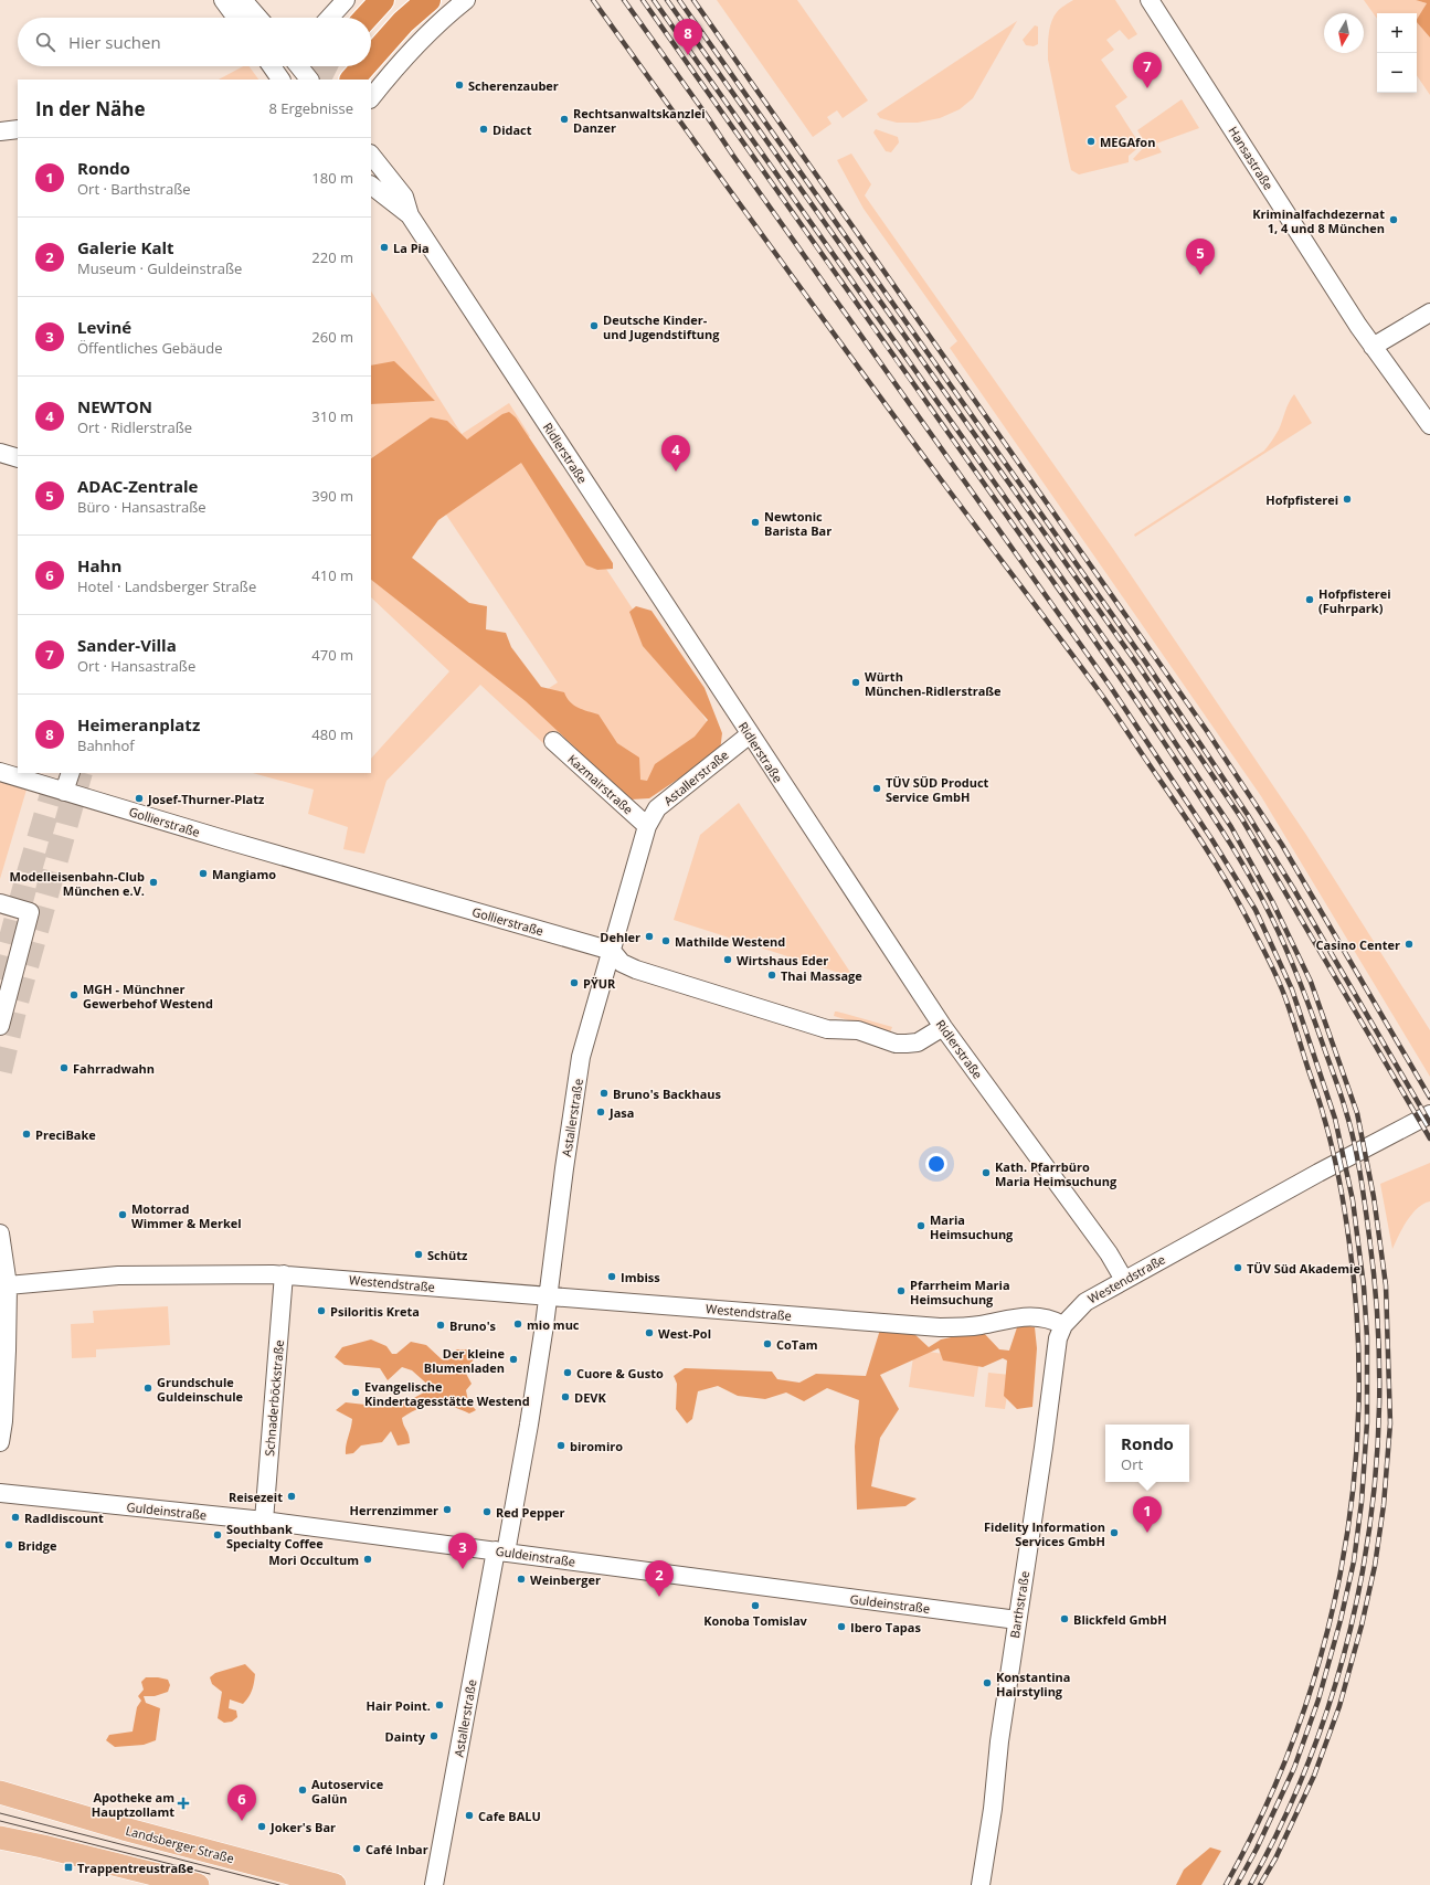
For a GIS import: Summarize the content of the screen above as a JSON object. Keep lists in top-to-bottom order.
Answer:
{
  "streets": {
    "main road": ["Landsberger Straße"],
    "street": [
      "Hansastraße",
      "Ridlerstraße",
      "Astallerstraße",
      "Kazmairstraße",
      "Gollierstraße",
      "Westendstraße",
      "Schnaderböckstraße",
      "Guldeinstraße",
      "Barthstraße"
    ]
  },
  "crossings": [
    ["Ridlerstraße", "Astallerstraße"],
    ["Ridlerstraße", "Gollierstraße"],
    ["Ridlerstraße", "Westendstraße"],
    ["Astallerstraße", "Kazmairstraße"],
    ["Astallerstraße", "Gollierstraße"],
    ["Astallerstraße", "Westendstraße"],
    ["Astallerstraße", "Guldeinstraße"],
    ["Westendstraße", "Schnaderböckstraße"],
    ["Westendstraße", "Barthstraße"],
    ["Schnaderböckstraße", "Guldeinstraße"],
    ["Guldeinstraße", "Barthstraße"]
  ],
  "places": {
    "other": [
      "Scherenzauber",
      "Rechtsanwaltskanzlei Danzer",
      "Didact",
      "MEGAfon",
      "Kriminalfachdezernat 1, 4 und 8 München",
      "La Pia",
      "Deutsche Kinder- und Jugendstiftung",
      "Hofpfisterei",
      "Newtonic Barista Bar",
      "Hofpfisterei (Fuhrpark)",
      "Würth München-Ridlerstraße",
      "TÜV SÜD Product Service GmbH",
      "Josef-Thurner-Platz",
      "Mangiamo",
      "Modelleisenbahn-Club München e.V.",
      "Dehler",
      "Mathilde Westend",
      "Casino Center",
      "Wirtshaus Eder",
      "Thai Massage",
      "PŸUR",
      "MGH - Münchner Gewerbehof Westend",
      "Fahrradwahn",
      "Bruno's Backhaus",
      "Jasa",
      "PreciBake",
      "Kath. Pfarrbüro Maria Heimsuchung",
      "Motorrad Wimmer & Merkel",
      "Maria Heimsuchung",
      "Schütz",
      "TÜV Süd Akademie",
      "Imbiss",
      "Pfarrheim Maria Heimsuchung",
      "Psiloritis Kreta",
      "mio muc",
      "Bruno's",
      "West-Pol",
      "CoTam",
      "Der kleine Blumenladen",
      "Cuore & Gusto",
      "Grundschule Guldeinschule",
      "Evangelische Kindertagesstätte Westend",
      "DEVK",
      "biromiro",
      "Reisezeit",
      "Herrenzimmer",
      "Red Pepper",
      "Radldiscount",
      "Fidelity Information Services GmbH",
      "Southbank Specialty Coffee",
      "Bridge",
      "Mori Occultum",
      "Weinberger",
      "Konoba Tomislav",
      "Blickfeld GmbH",
      "Ibero Tapas",
      "Konstantina Hairstyling",
      "Hair Point.",
      "Dainty",
      "Autoservice Galün",
      "Cafe BALU",
      "Joker's Bar",
      "Café Inbar"
    ],
    "health": ["Apotheke am Hauptzollamt"],
    "transit": ["Trappentreustraße"]
  },
  "north": "bottom",
  "page": {
    "map_buttons": ["+", "−"],
    "search": "Hier suchen",
    "pins": [
      "8",
      "7",
      "5",
      "4",
      "1",
      "3",
      "2",
      "6"
    ],
    "heading": ["In der Nähe", "8 Ergebnisse"],
    "list": [
      {
        "mark": "1",
        "name": "Rondo",
        "note": "Ort · Barthstraße",
        "value": "180 m"
      },
      {
        "mark": "2",
        "name": "Galerie Kalt",
        "note": "Museum · Guldeinstraße",
        "value": "220 m"
      },
      {
        "mark": "3",
        "name": "Leviné",
        "note": "Öffentliches Gebäude",
        "value": "260 m"
      },
      {
        "mark": "4",
        "name": "NEWTON",
        "note": "Ort · Ridlerstraße",
        "value": "310 m"
      },
      {
        "mark": "5",
        "name": "ADAC-Zentrale",
        "note": "Büro · Hansastraße",
        "value": "390 m"
      },
      {
        "mark": "6",
        "name": "Hahn",
        "note": "Hotel · Landsberger Straße",
        "value": "410 m"
      },
      {
        "mark": "7",
        "name": "Sander-Villa",
        "note": "Ort · Hansastraße",
        "value": "470 m"
      },
      {
        "mark": "8",
        "name": "Heimeranplatz",
        "note": "Bahnhof",
        "value": "480 m"
      }
    ],
    "popup": ["Rondo", "Ort"]
  }
}
